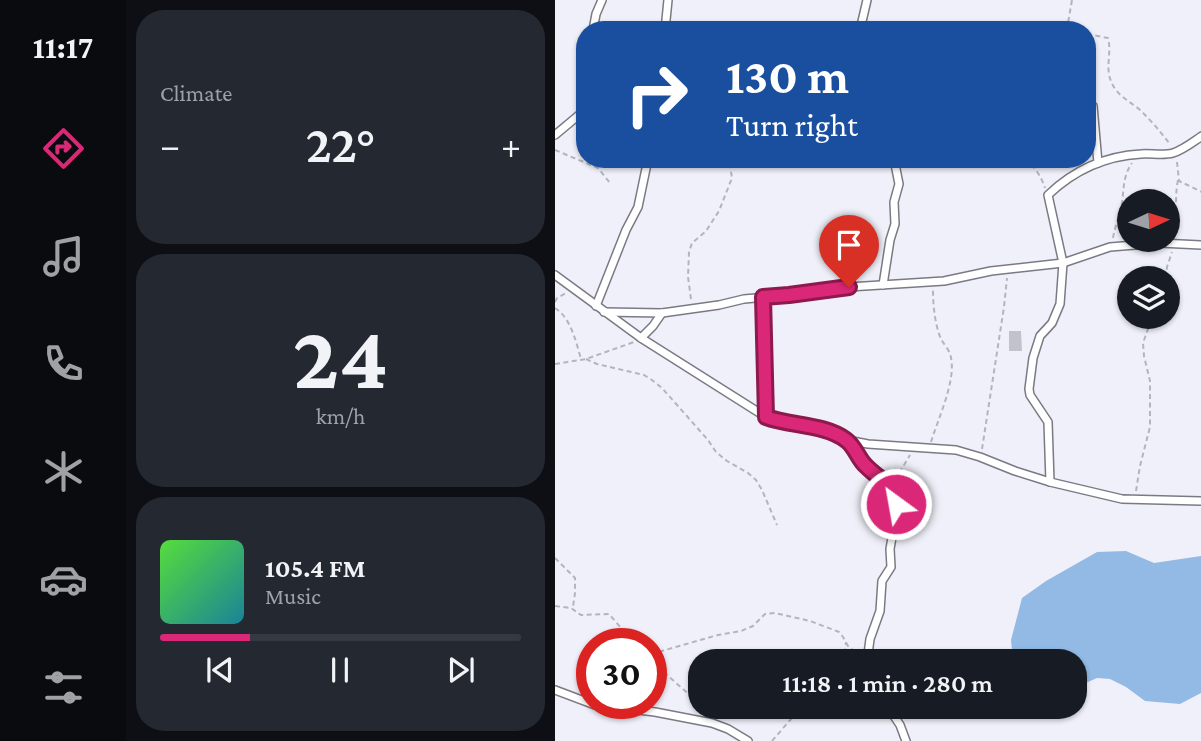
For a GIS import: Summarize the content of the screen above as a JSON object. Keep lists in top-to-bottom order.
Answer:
{
  "north": "right",
  "page": {
    "tabs": "11:17",
    "tile": [
      "Climate",
      ["24", "km/h"]
    ],
    "turn": ["130 m", "Turn right"],
    "heat": ["−", "22°", "+"],
    "song": ["105.4 FM", "Music"],
    "limit": "30",
    "trip": "11:18 · 1 min · 280 m"
  }
}
